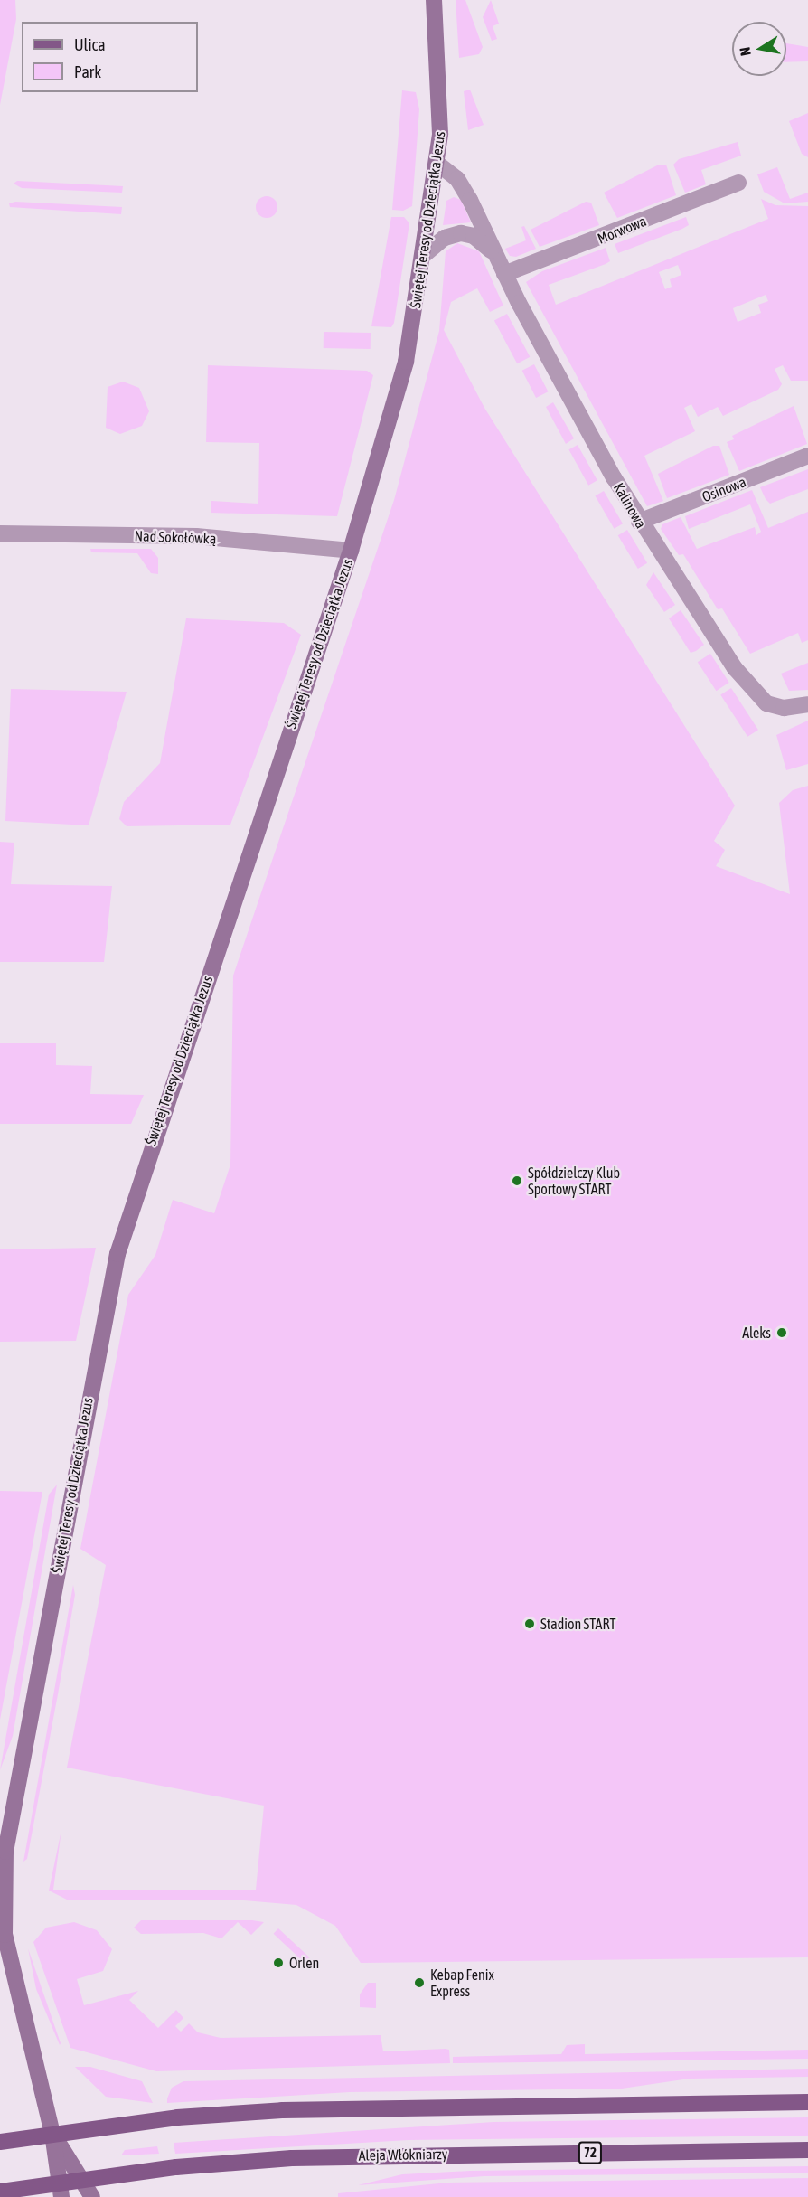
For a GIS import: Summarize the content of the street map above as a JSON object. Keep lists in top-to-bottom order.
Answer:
{
  "streets": {
    "main road": ["72", "Aleja Włókniarzy"],
    "street": [
      "Świętej Teresy od Dzieciątka Jezus",
      "Morwowa",
      "Osinowa",
      "Kalinowa",
      "Nad Sokołówką"
    ]
  },
  "crossings": [
    ["Świętej Teresy od Dzieciątka Jezus", "Kalinowa"],
    ["Świętej Teresy od Dzieciątka Jezus", "Nad Sokołówką"],
    ["Świętej Teresy od Dzieciątka Jezus", "Aleja Włókniarzy"],
    ["Morwowa", "Kalinowa"],
    ["Osinowa", "Kalinowa"]
  ],
  "places": [
    "Spółdzielczy Klub Sportowy START",
    "Aleks",
    "Stadion START",
    "Orlen",
    "Kebap Fenix Express"
  ],
  "legend": ["Ulica", "Park"],
  "north": "left"
}
